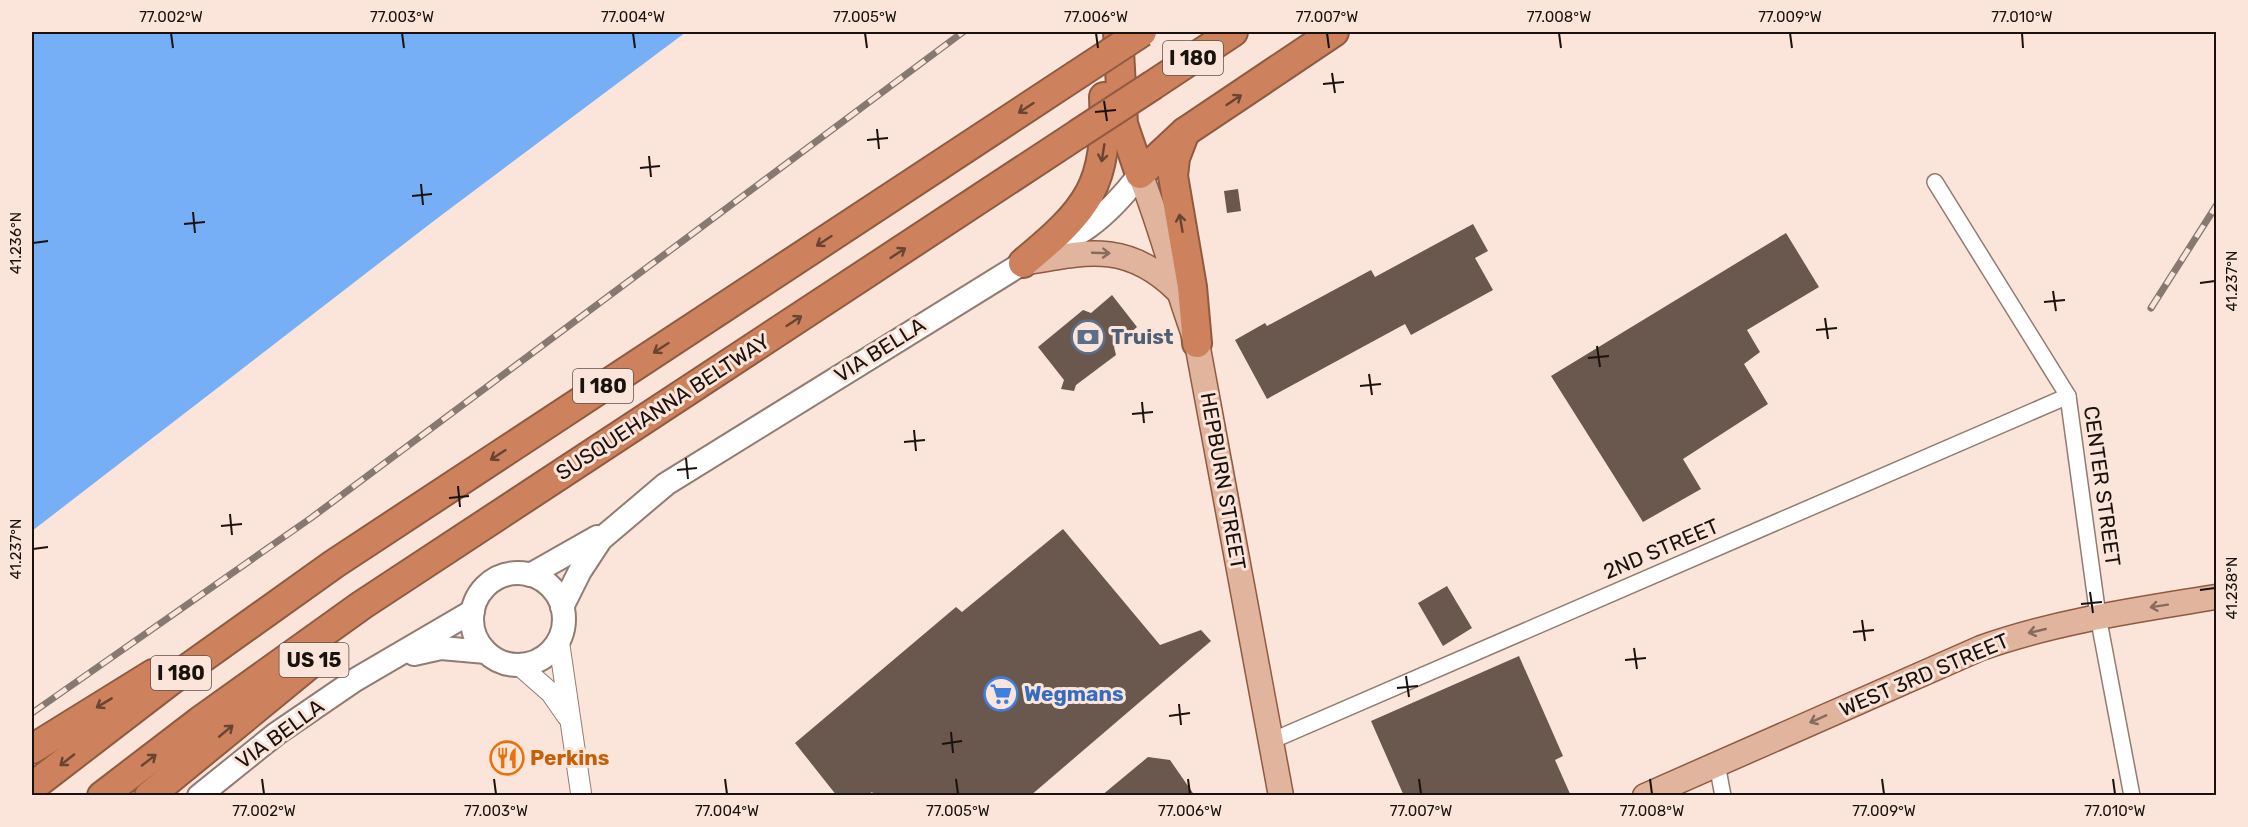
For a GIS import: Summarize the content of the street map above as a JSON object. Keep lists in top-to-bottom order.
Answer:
{
  "streets": {
    "highway": ["I 180", "SUSQUEHANNA BELTWAY", "US 15"],
    "main road": ["VIA BELLA", "HEPBURN STREET", "WEST 3RD STREET"],
    "street": ["CENTER STREET", "2ND STREET"]
  },
  "crossings": [
    ["VIA BELLA", "HEPBURN STREET"],
    ["SUSQUEHANNA BELTWAY", "US 15"],
    ["HEPBURN STREET", "2ND STREET"],
    ["CENTER STREET", "2ND STREET"],
    ["CENTER STREET", "WEST 3RD STREET"]
  ],
  "one_way": ["WEST 3RD STREET"],
  "places": {
    "bank": ["Truist"],
    "supermarket": ["Wegmans"],
    "restaurant": ["Perkins"]
  },
  "coordinates": [
    "77.002°W",
    "77.003°W",
    "77.004°W",
    "77.005°W",
    "77.006°W",
    "77.007°W",
    "77.008°W",
    "77.009°W",
    "77.010°W",
    "41.236°N",
    "41.237°N",
    "41.238°N"
  ]
}
